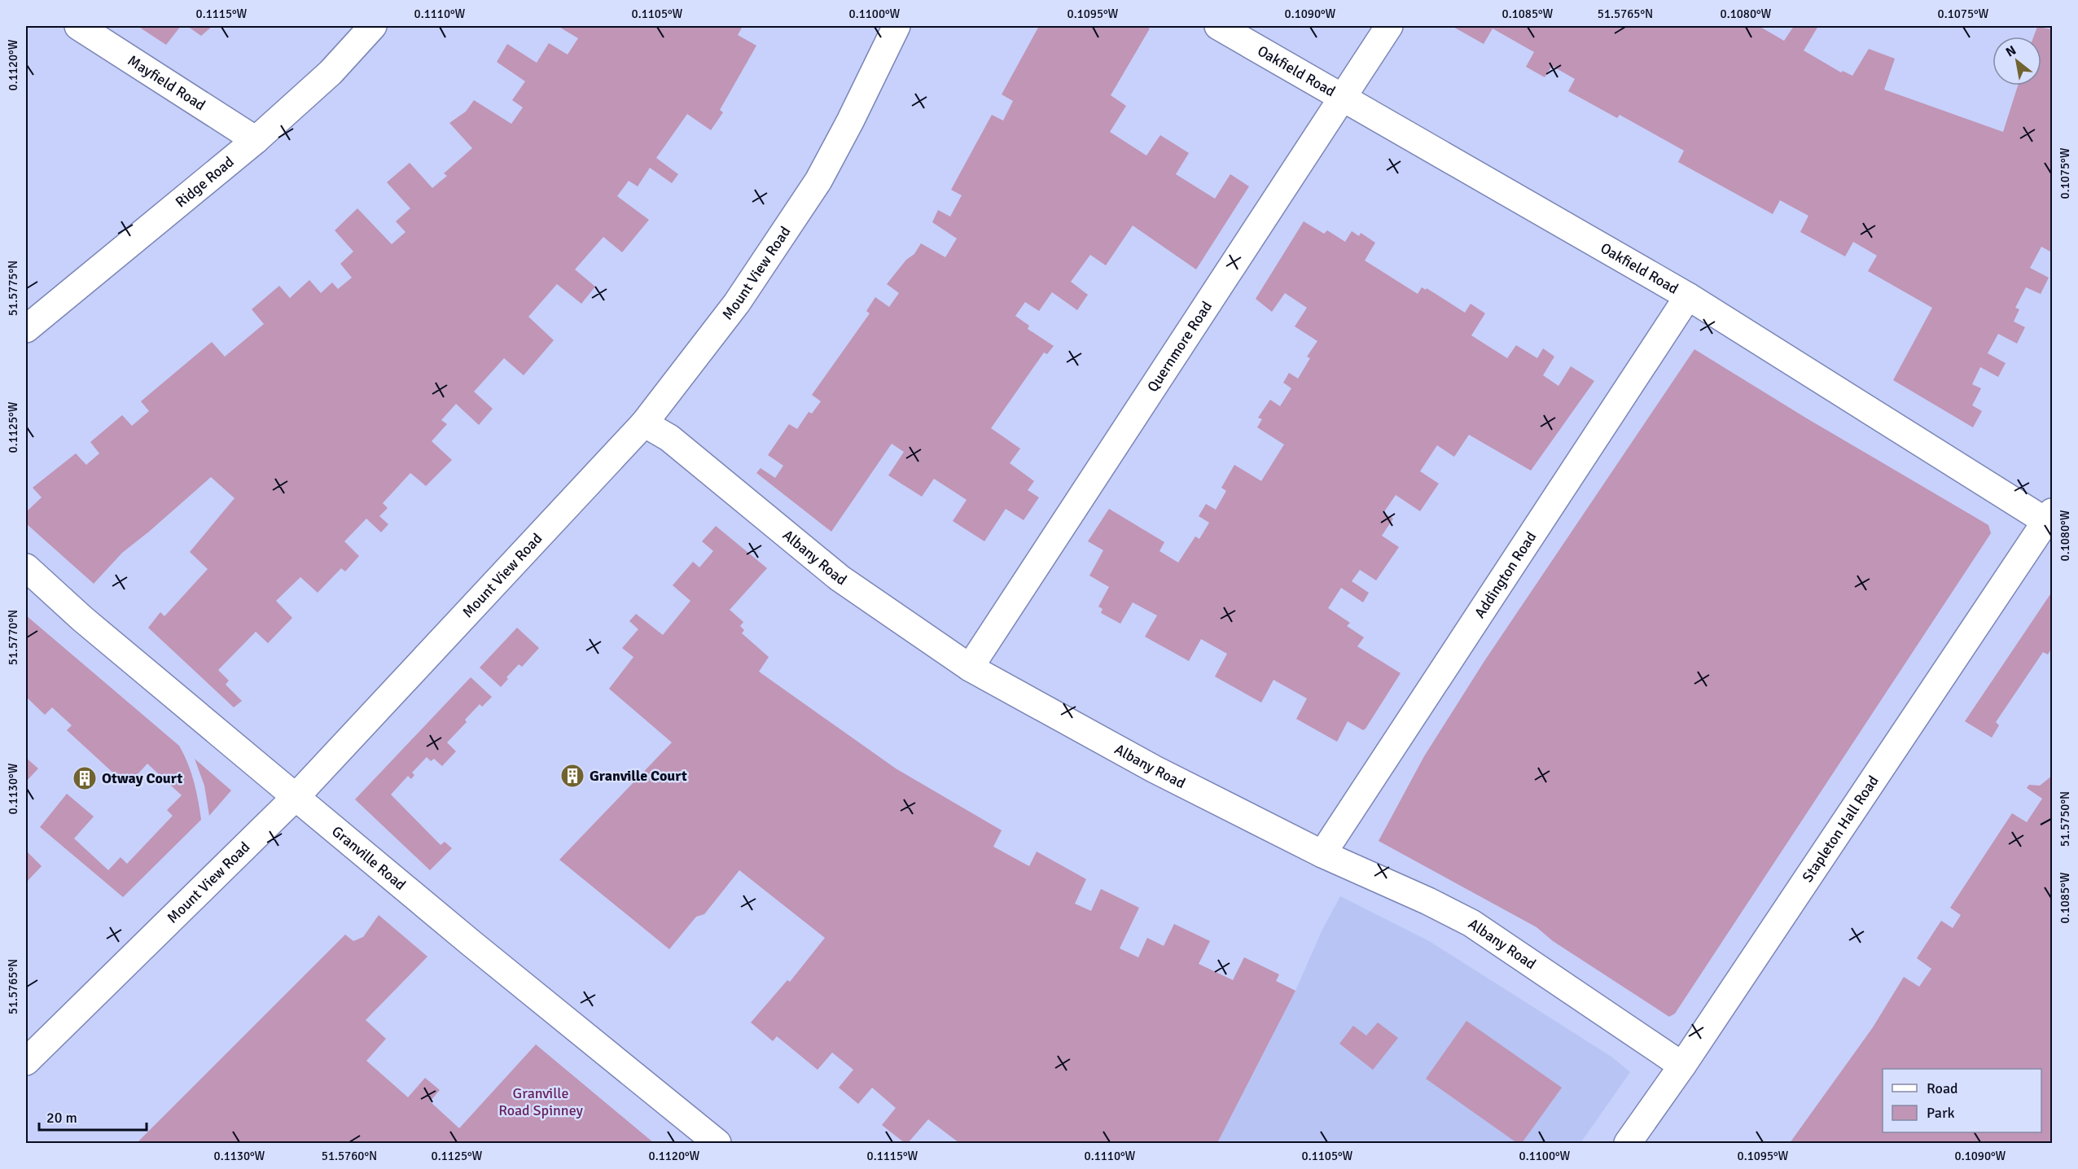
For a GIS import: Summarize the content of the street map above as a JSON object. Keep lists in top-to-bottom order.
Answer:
{
  "streets": {
    "street": [
      "Oakfield Road",
      "Mayfield Road",
      "Ridge Road",
      "Mount View Road",
      "Quernmore Road",
      "Albany Road",
      "Addington Road",
      "Stapleton Hall Road",
      "Granville Road"
    ]
  },
  "crossings": [
    ["Oakfield Road", "Quernmore Road"],
    ["Oakfield Road", "Addington Road"],
    ["Oakfield Road", "Stapleton Hall Road"],
    ["Mayfield Road", "Ridge Road"],
    ["Mount View Road", "Albany Road"],
    ["Mount View Road", "Granville Road"],
    ["Quernmore Road", "Albany Road"],
    ["Albany Road", "Addington Road"],
    ["Albany Road", "Stapleton Hall Road"]
  ],
  "parks": ["Granville Road Spinney"],
  "places": {
    "building": ["Granville Court", "Otway Court"]
  },
  "legend": ["Road", "Park"],
  "scale_bar": "20 m",
  "north": "top left",
  "coordinates": [
    "0.1115°W",
    "0.1110°W",
    "0.1105°W",
    "0.1100°W",
    "0.1095°W",
    "0.1090°W",
    "0.1085°W",
    "51.5765°N",
    "0.1080°W",
    "0.1075°W",
    "0.1120°W",
    "51.5775°N",
    "0.1125°W",
    "51.5770°N",
    "0.1130°W",
    "51.5750°N",
    "51.5760°N"
  ]
}
